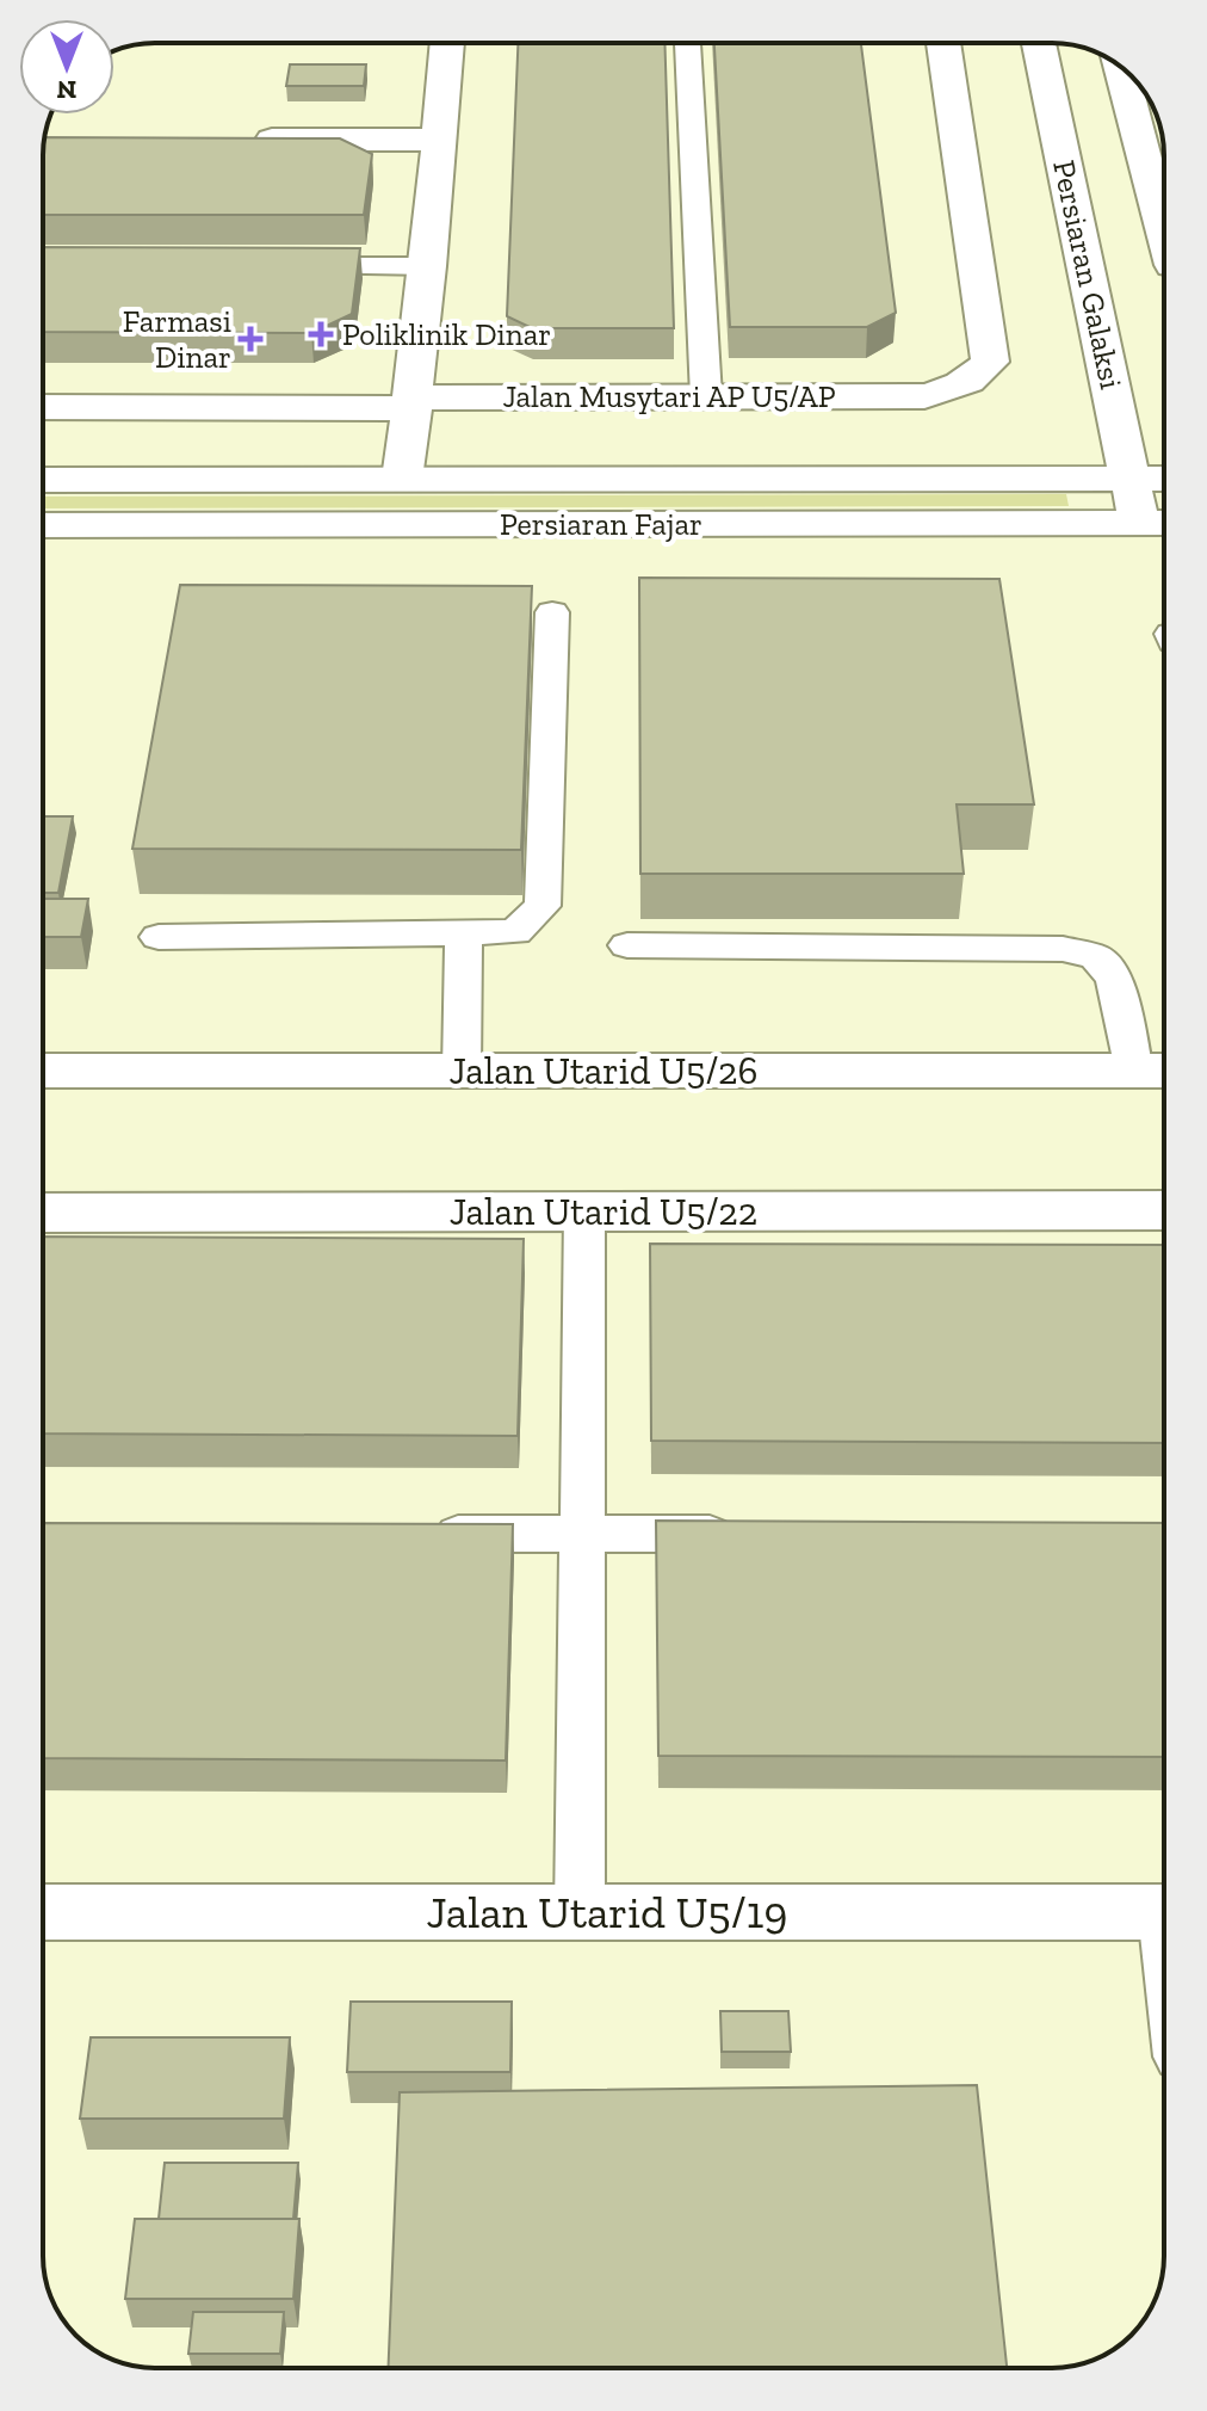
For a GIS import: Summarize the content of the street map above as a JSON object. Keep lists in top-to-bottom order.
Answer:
{
  "streets": {
    "street": [
      "Persiaran Galaksi",
      "Jalan Musytari AP U5/AP",
      "Persiaran Fajar",
      "Jalan Utarid U5/26",
      "Jalan Utarid U5/22",
      "Jalan Utarid U5/19"
    ]
  },
  "crossings": [
    ["Persiaran Galaksi", "Persiaran Fajar"]
  ],
  "places": {
    "health": ["Poliklinik Dinar", "Farmasi Dinar"]
  },
  "north": "bottom"
}
